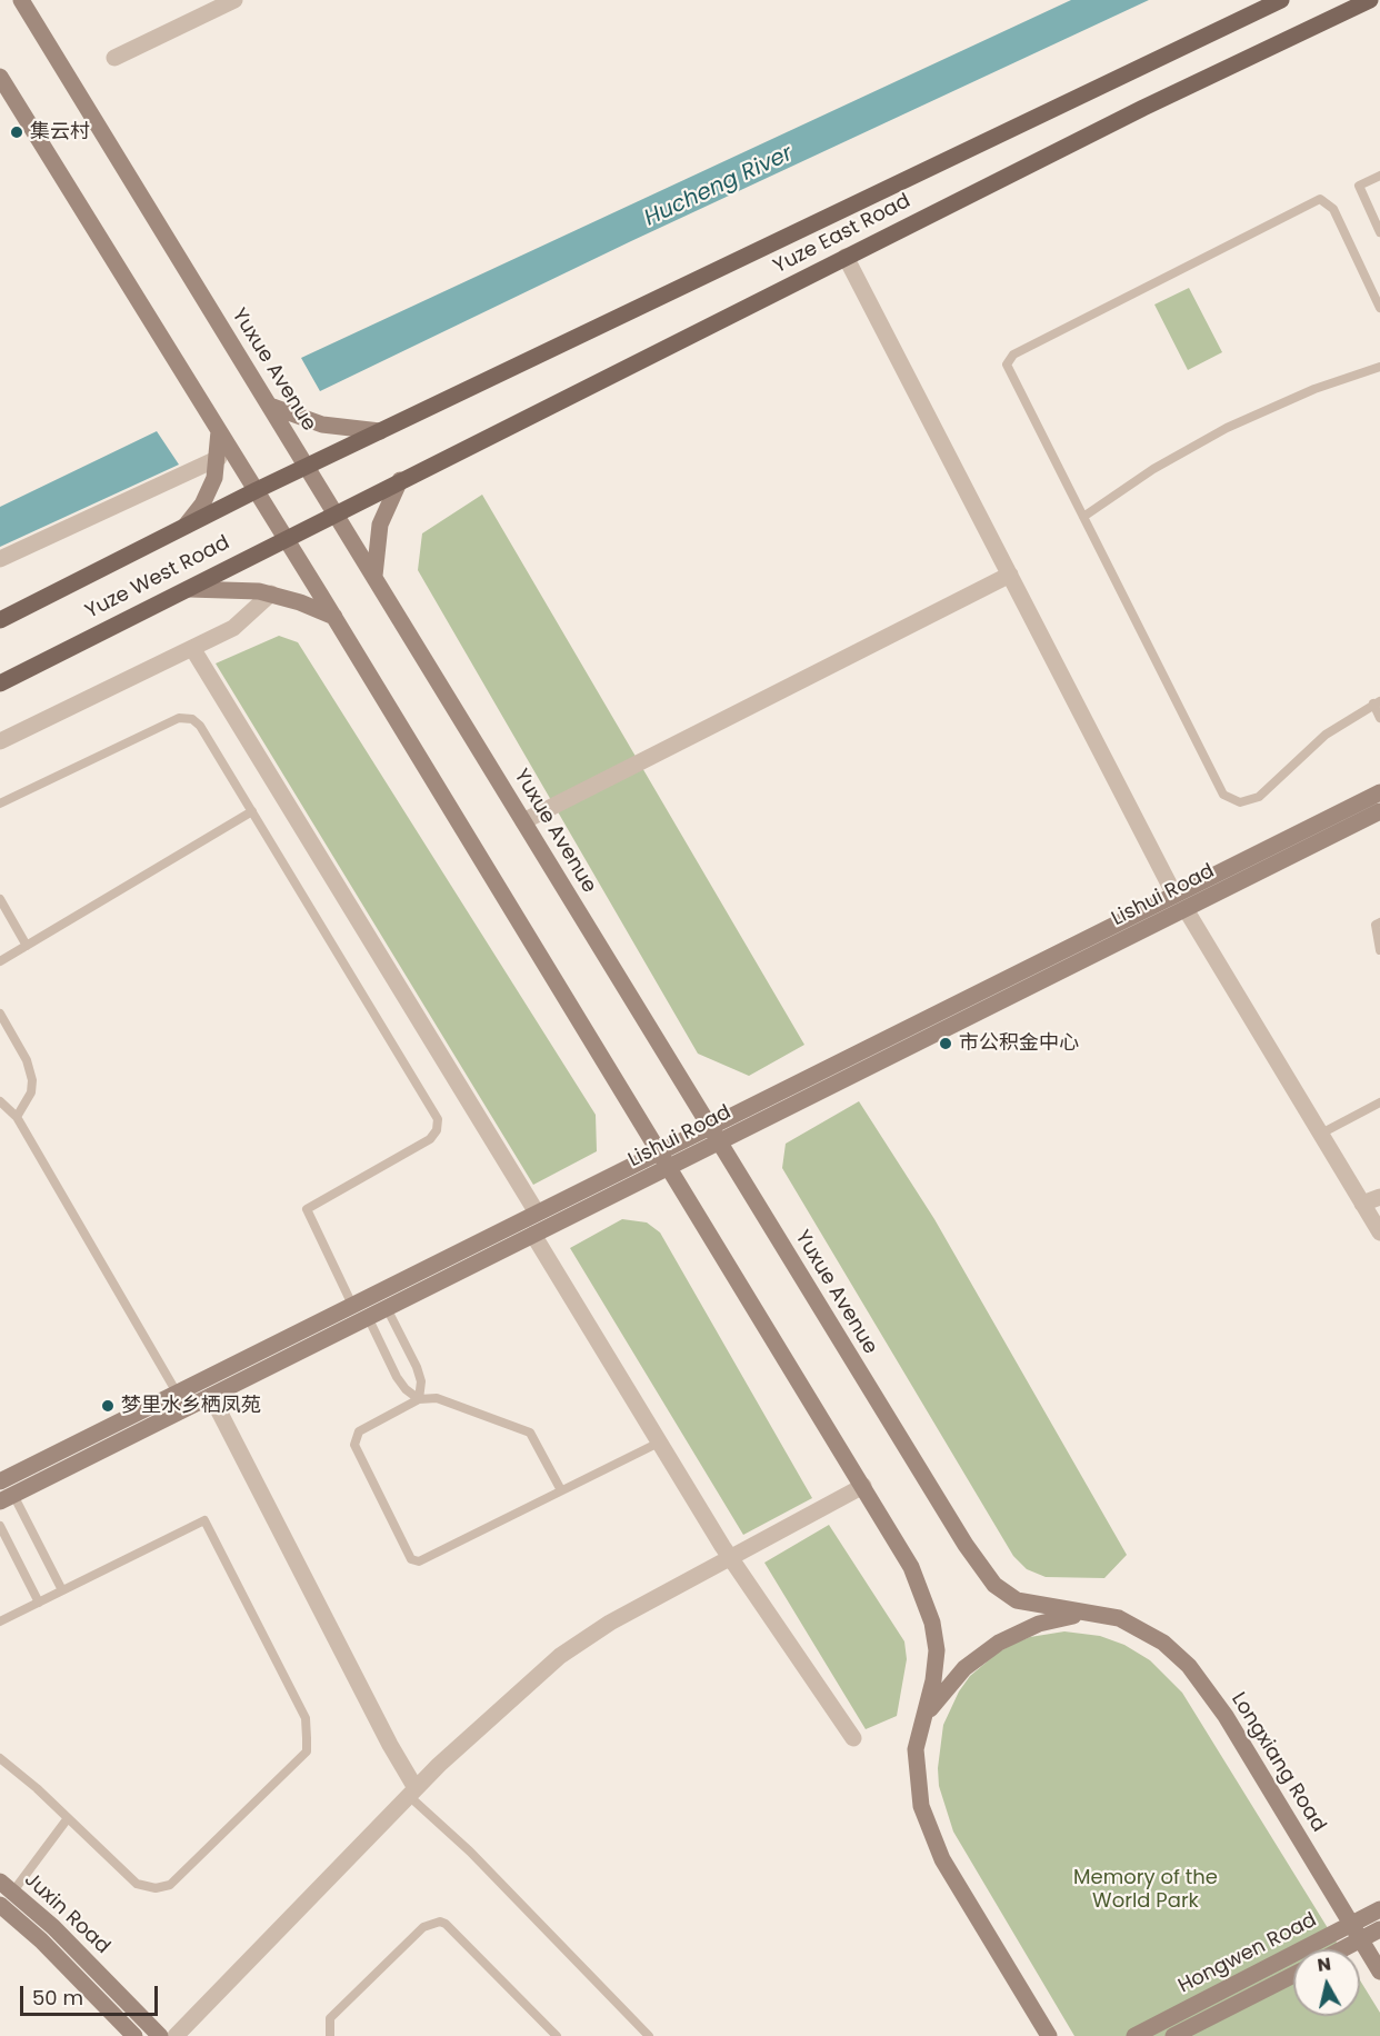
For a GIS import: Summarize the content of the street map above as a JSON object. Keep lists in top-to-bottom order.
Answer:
{
  "streets": {
    "main road": [
      "Yuze East Road",
      "Yuxue Avenue",
      "Yuze West Road",
      "Lishui Road",
      "Longxiang Road",
      "Juxin Road",
      "Hongwen Road"
    ]
  },
  "crossings": [
    ["Yuze East Road", "Yuxue Avenue"],
    ["Yuze East Road", "Yuze West Road"],
    ["Yuxue Avenue", "Yuze West Road"],
    ["Yuxue Avenue", "Lishui Road"],
    ["Yuxue Avenue", "Longxiang Road"],
    ["Longxiang Road", "Hongwen Road"]
  ],
  "water": ["Hucheng River"],
  "parks": ["Memory of the World Park"],
  "places": ["集云村", "市公积金中心", "梦里水乡栖凤苑"],
  "scale_bar": "50 m",
  "north": "top"
}
